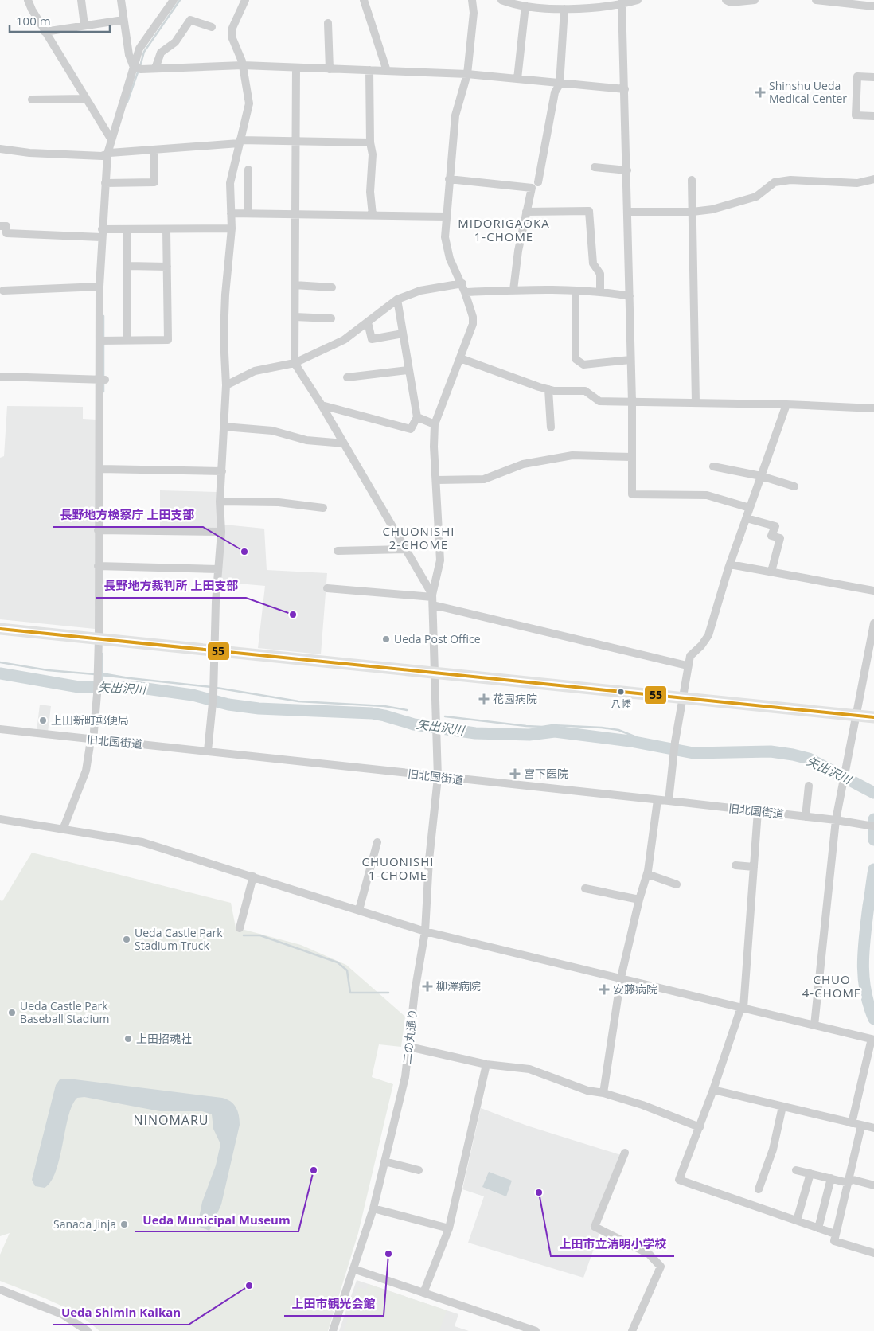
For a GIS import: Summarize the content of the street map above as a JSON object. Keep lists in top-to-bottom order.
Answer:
{
  "streets": {
    "street": ["旧北国街道", "二の丸通り"]
  },
  "crossings": [
    ["旧北国街道", "二の丸通り"]
  ],
  "districts": [
    "MIDORIGAOKA 1-CHOME",
    "CHUONISHI 2-CHOME",
    "CHUONISHI 1-CHOME",
    "CHUO 4-CHOME",
    "NINOMARU"
  ],
  "water": ["矢出沢川"],
  "places": {
    "health": [
      "Shinshu Ueda Medical Center",
      "花園病院",
      "宮下医院",
      "柳澤病院",
      "安藤病院"
    ],
    "other": [
      "長野地方検察庁 上田支部",
      "長野地方裁判所 上田支部",
      "Ueda Post Office",
      "八幡",
      "上田新町郵便局",
      "Ueda Castle Park Stadium Truck",
      "Ueda Castle Park Baseball Stadium",
      "上田招魂社",
      "Ueda Municipal Museum",
      "上田市立清明小学校",
      "Sanada Jinja",
      "上田市観光会館",
      "Ueda Shimin Kaikan"
    ]
  },
  "lines": ["transit line 55"],
  "scale_bar": "100 m"
}
